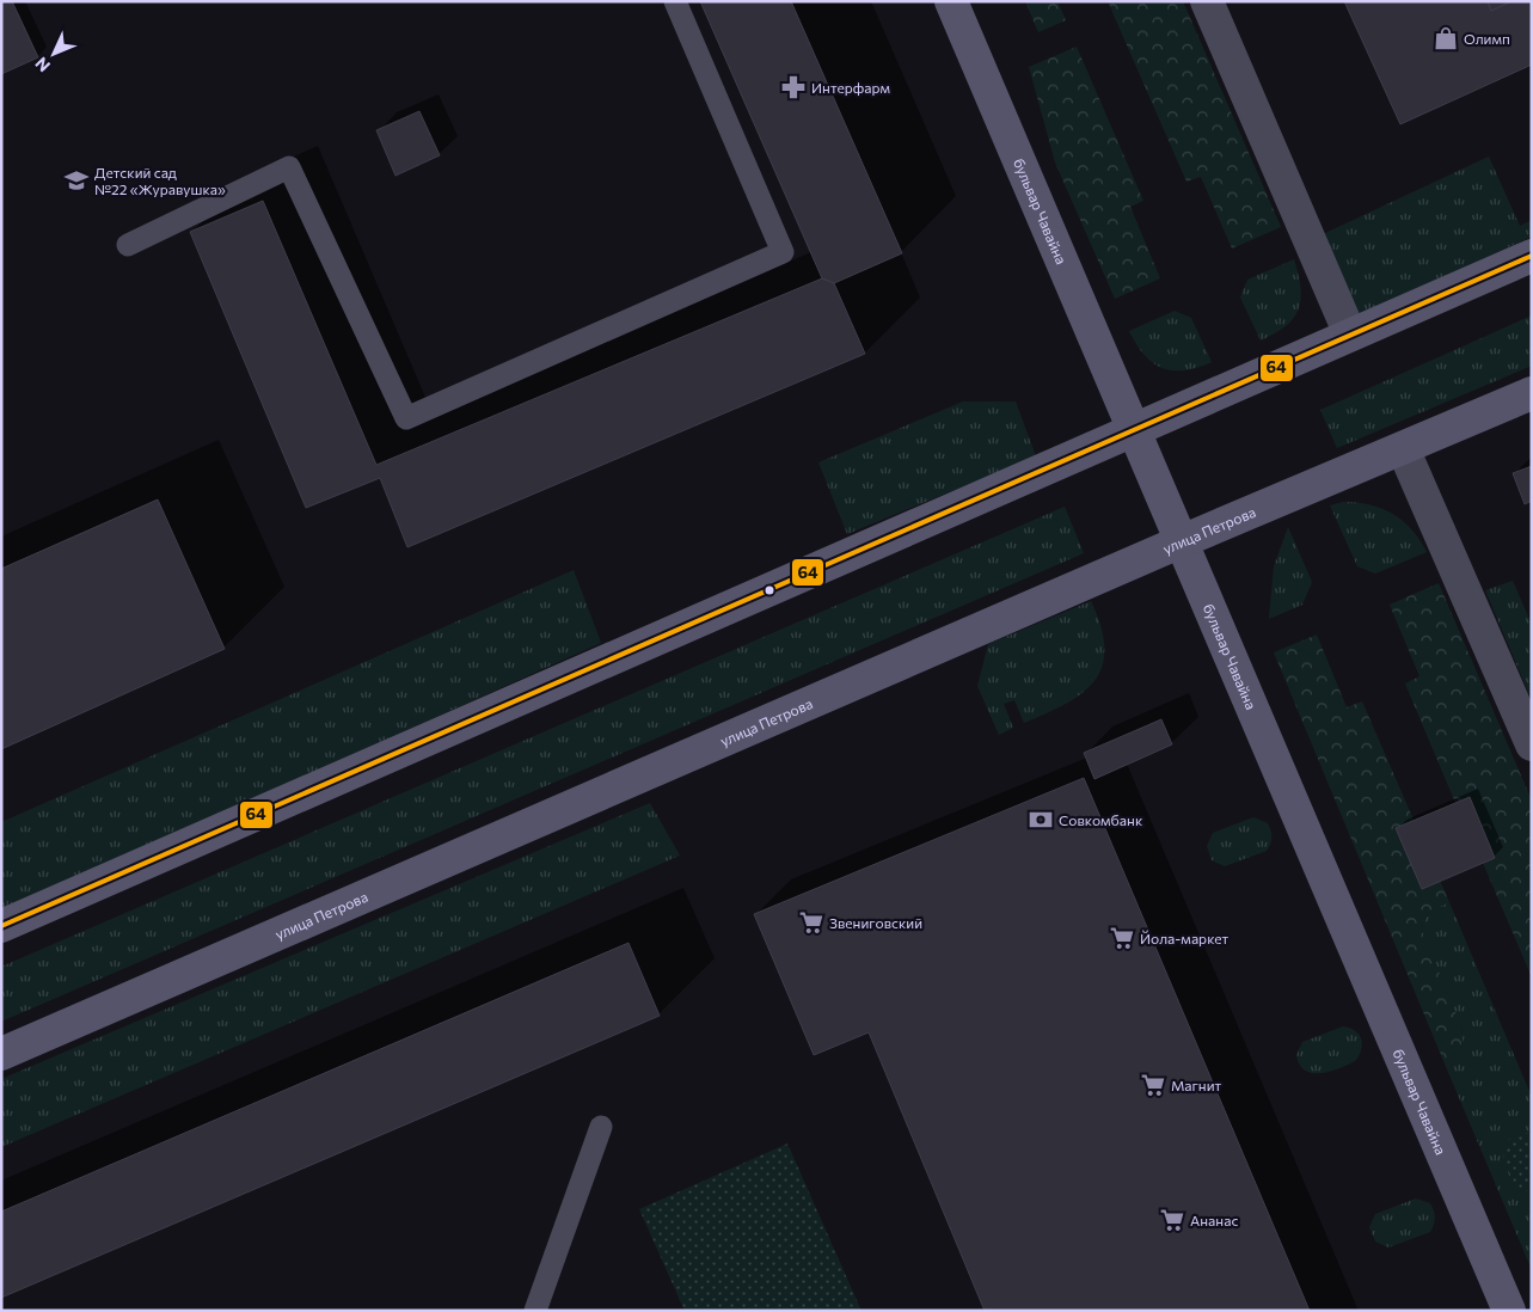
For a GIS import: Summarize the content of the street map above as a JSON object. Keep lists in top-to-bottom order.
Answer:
{
  "streets": {
    "main road": ["бульвар Чавайна", "улица Петрова"]
  },
  "crossings": [
    ["бульвар Чавайна", "улица Петрова"]
  ],
  "places": {
    "shop": ["Олимп"],
    "pharmacy": ["Интерфарм"],
    "school or university": ["Детский сад №22 «Журавушка»"],
    "bank": ["Совкомбанк"],
    "supermarket": [
      "Звениговский",
      "Йола-маркет",
      "Магнит",
      "Ананас"
    ]
  },
  "lines": ["transit line 64"],
  "north": "bottom left"
}
